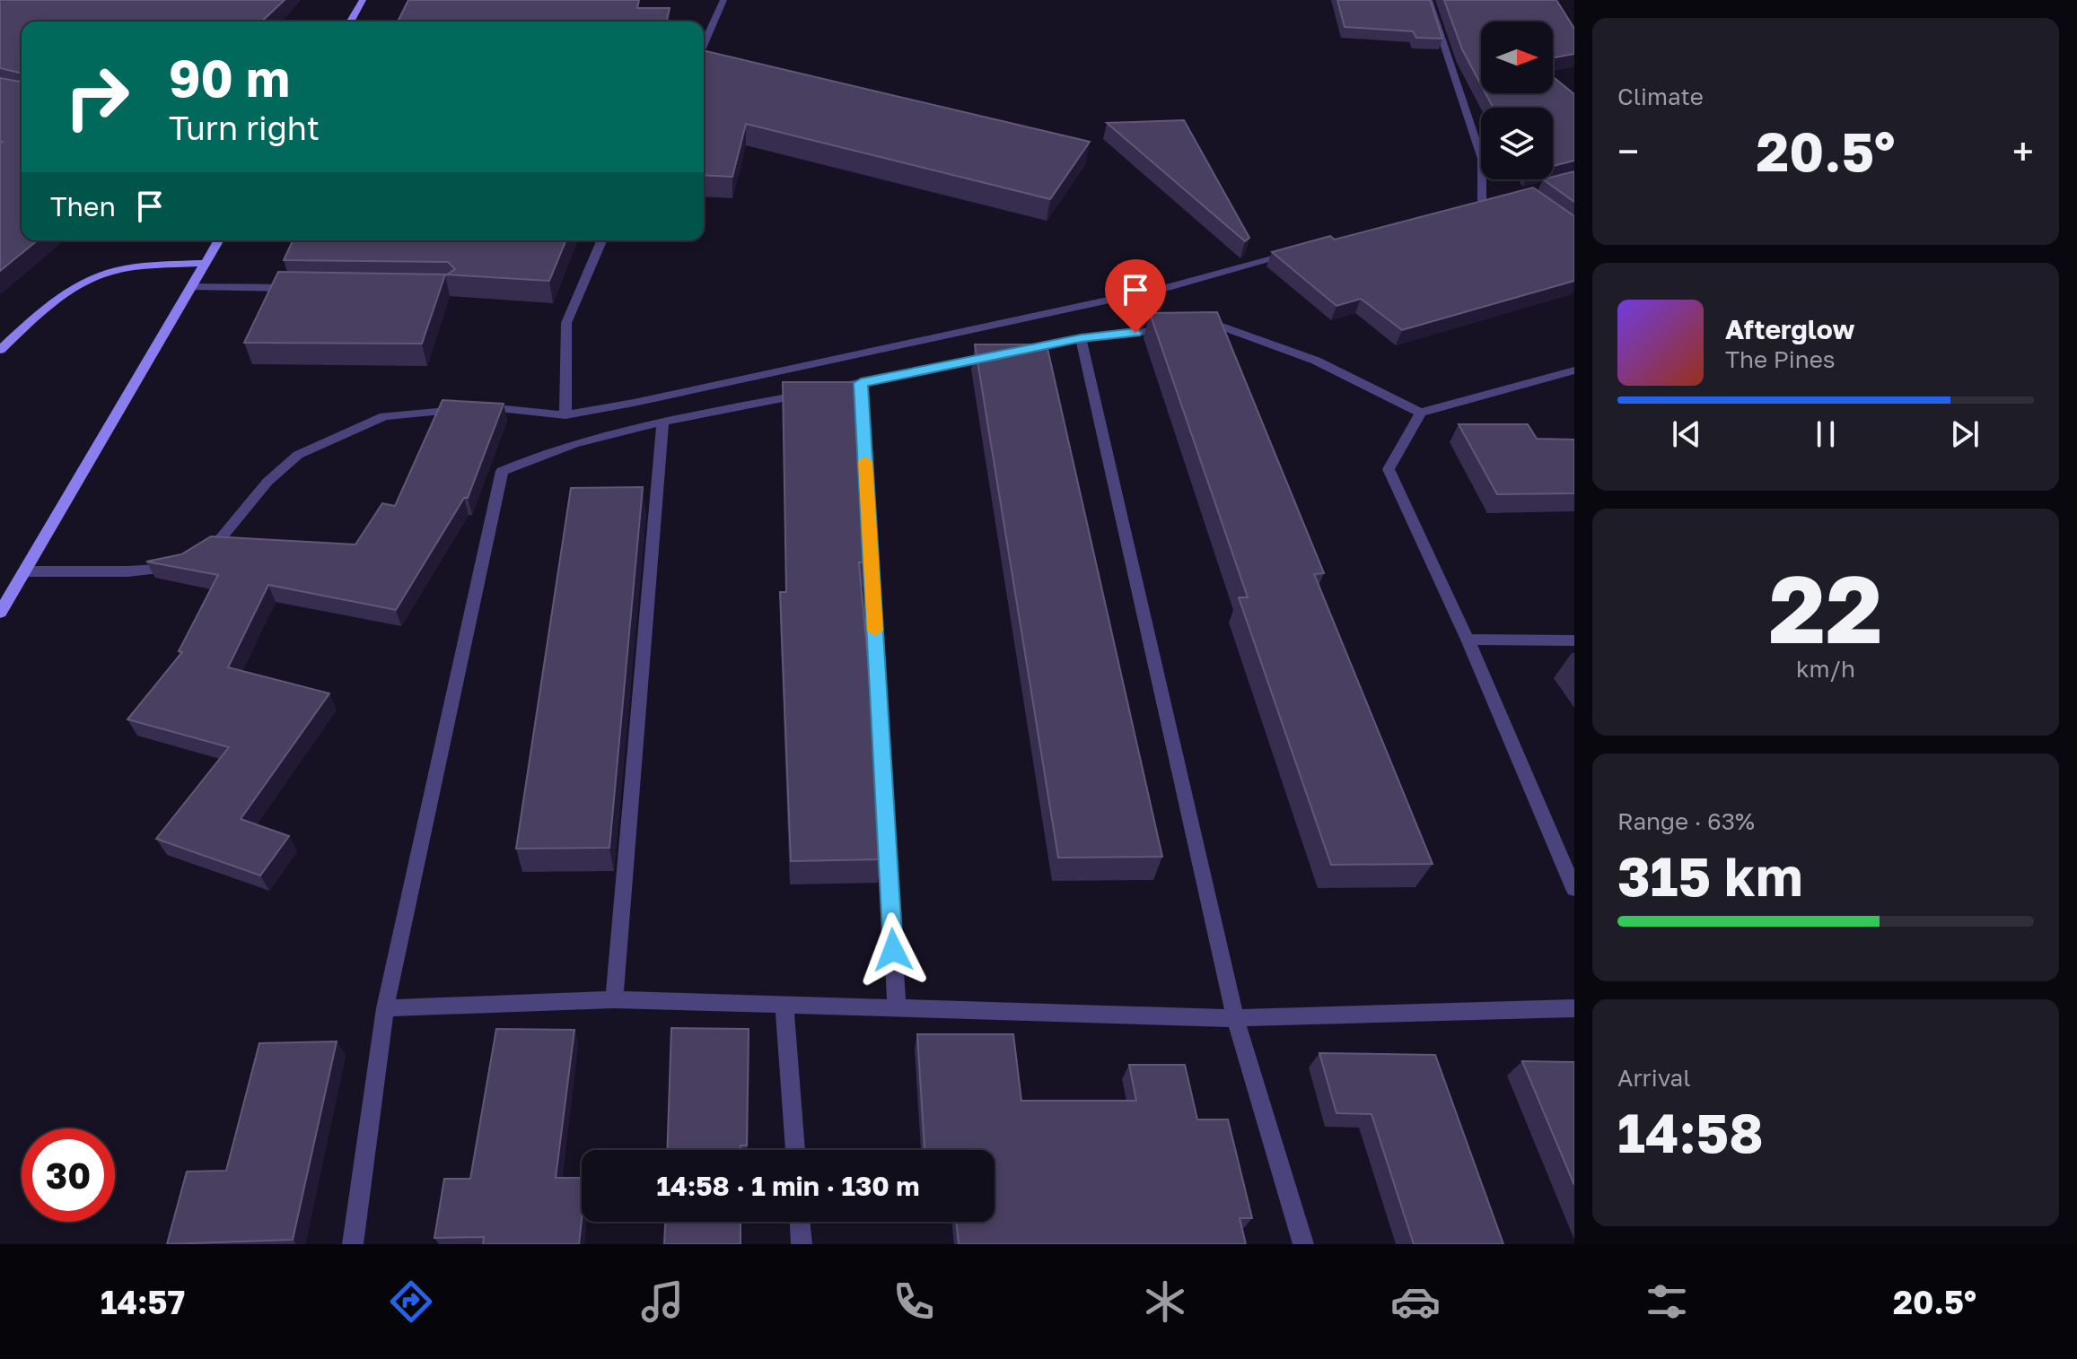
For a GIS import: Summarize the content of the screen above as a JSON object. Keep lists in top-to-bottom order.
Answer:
{
  "north": "right",
  "page": {
    "tile": [
      "Climate",
      ["22", "km/h"],
      ["Range · 63%", "315 km"],
      ["Arrival", "14:58"]
    ],
    "turn": ["90 m", "Turn right"],
    "heat": ["−", "20.5°", "+"],
    "then": "Then",
    "song": ["Afterglow", "The Pines"],
    "limit": "30",
    "trip": "14:58 · 1 min · 130 m",
    "tabs": ["14:57", "20.5°"]
  }
}
